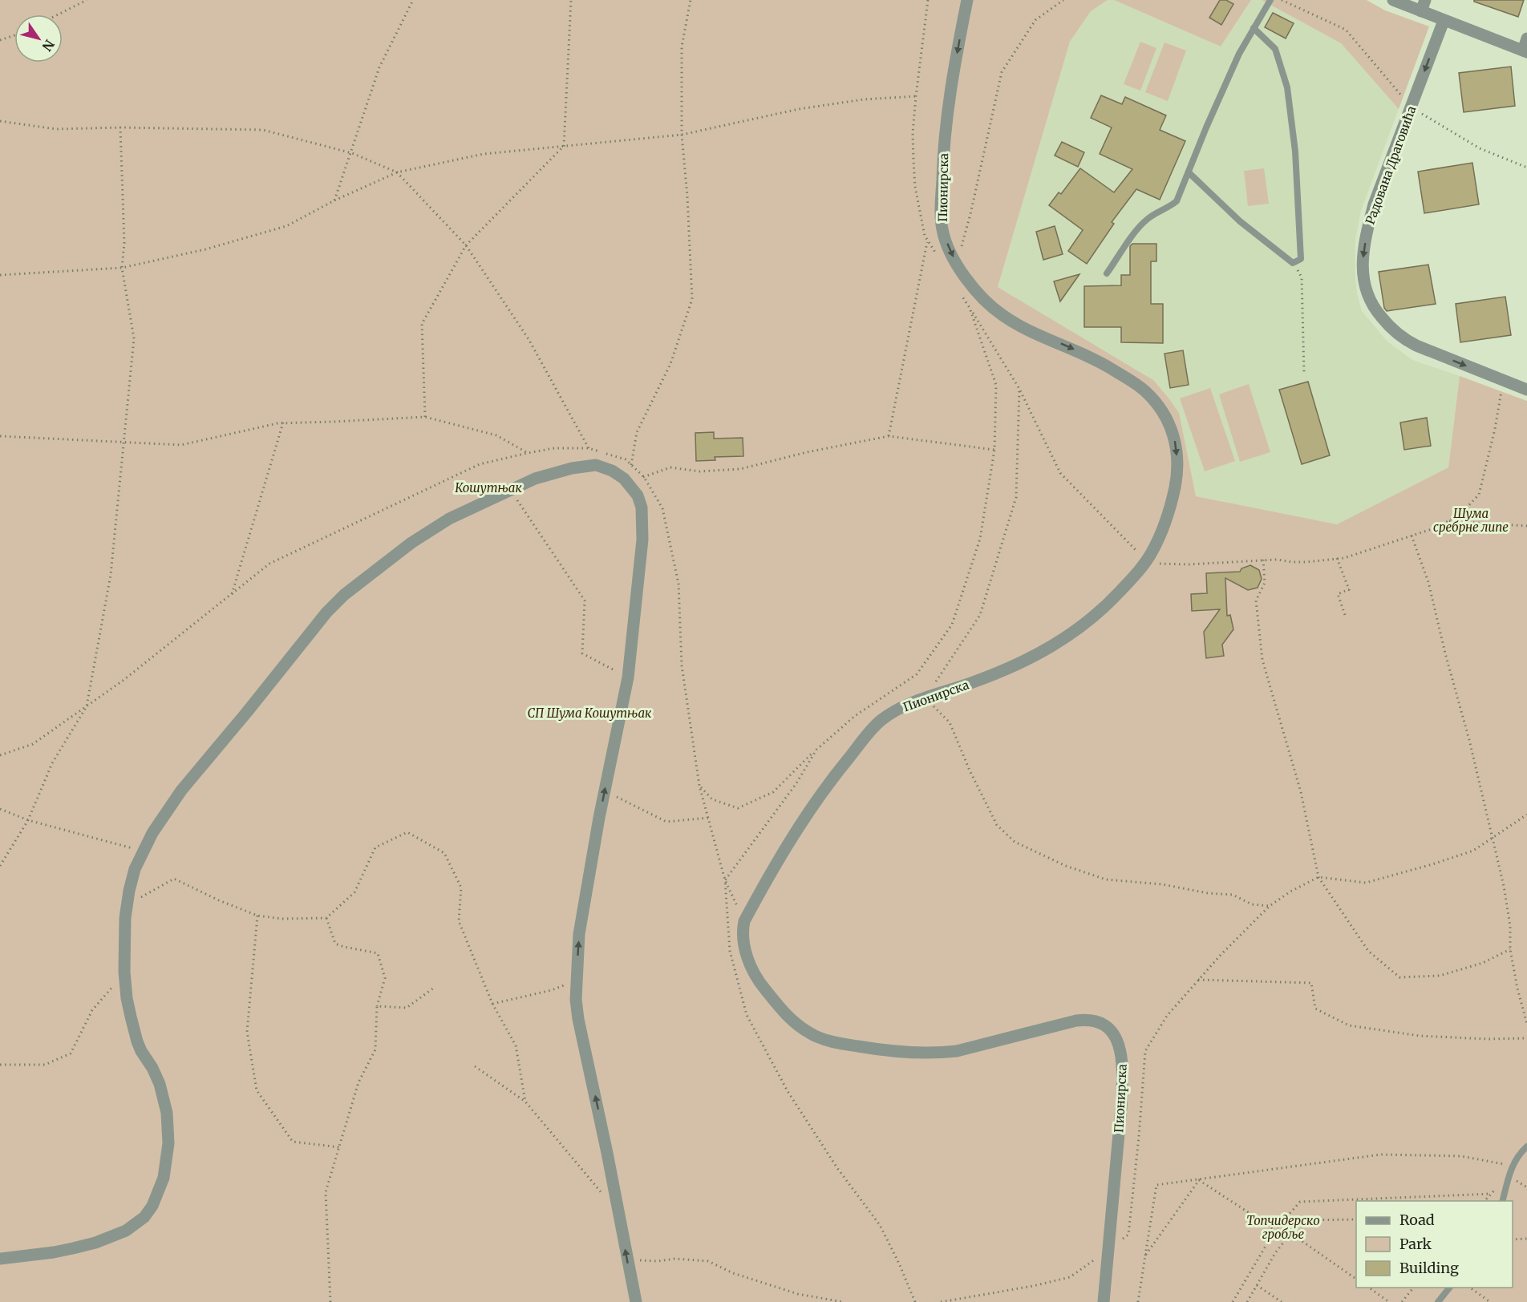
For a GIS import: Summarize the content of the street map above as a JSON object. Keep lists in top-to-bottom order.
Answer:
{
  "streets": {
    "street": ["Радована Драговића", "Пионирска"]
  },
  "one_way": ["Радована Драговића"],
  "parks": [
    "Кошутњак",
    "Шума сребрне липе",
    "СП Шума Кошутњак",
    "Топчидерско гробље"
  ],
  "legend": ["Road", "Park", "Building"],
  "north": "bottom right"
}
